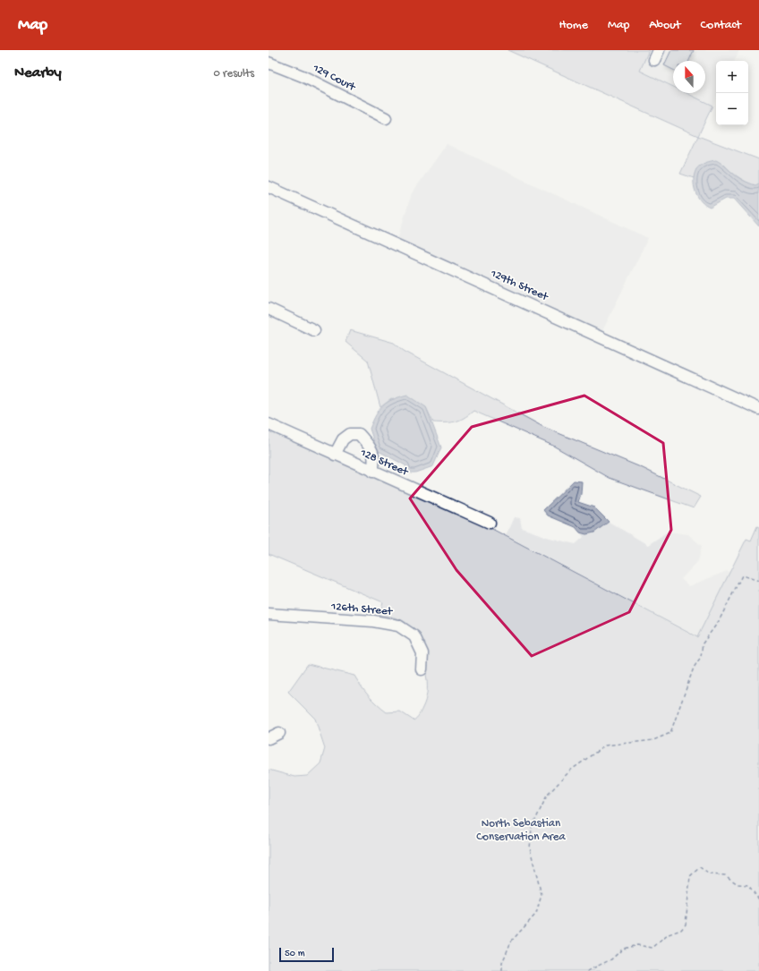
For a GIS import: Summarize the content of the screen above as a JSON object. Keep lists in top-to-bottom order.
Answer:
{
  "streets": {
    "street": [
      "129 Court",
      "129th Street",
      "128 Street",
      "126th Street"
    ]
  },
  "parks": ["North Sebastian Conservation Area"],
  "scale_bar": "50 m",
  "north": "top",
  "page": {
    "header": "Map",
    "nav": [
      "Home",
      "Map",
      "About",
      "Contact"
    ],
    "heading": ["Nearby", "0 results"],
    "map_buttons": ["+", "−"],
    "scale": "50 m"
  }
}
